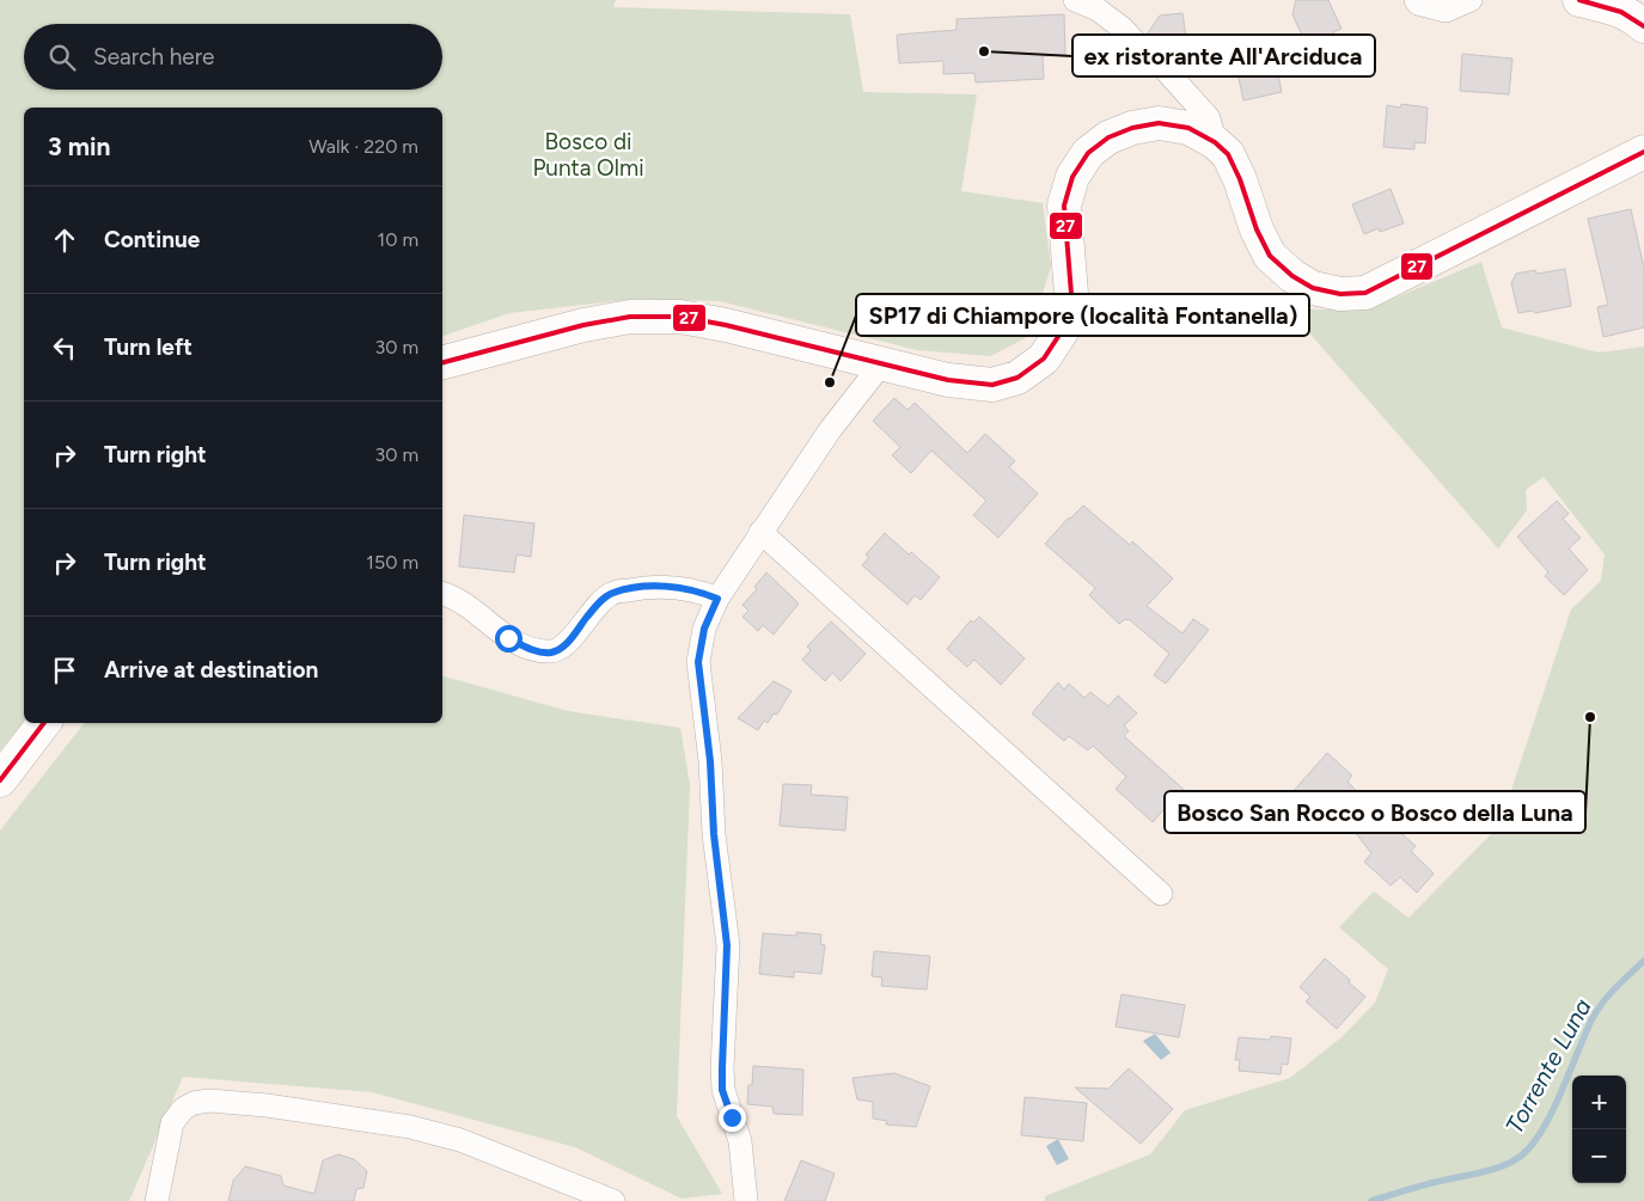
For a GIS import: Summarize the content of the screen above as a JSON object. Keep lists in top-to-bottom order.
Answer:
{
  "water": ["Torrente Luna"],
  "parks": ["Bosco di Punta Olmi"],
  "places": ["ex ristorante All'Arciduca", "SP17 di Chiampore (località Fontanella)", "Bosco San Rocco o Bosco della Luna"],
  "lines": ["transit line 27"],
  "page": {
    "search": "Search here",
    "heading": ["3 min", "Walk · 220 m"],
    "list": [
      ["Continue", "10 m"],
      ["Turn left", "30 m"],
      ["Turn right", "30 m"],
      ["Turn right", "150 m"],
      "Arrive at destination"
    ],
    "map_buttons": ["+", "−"]
  }
}
